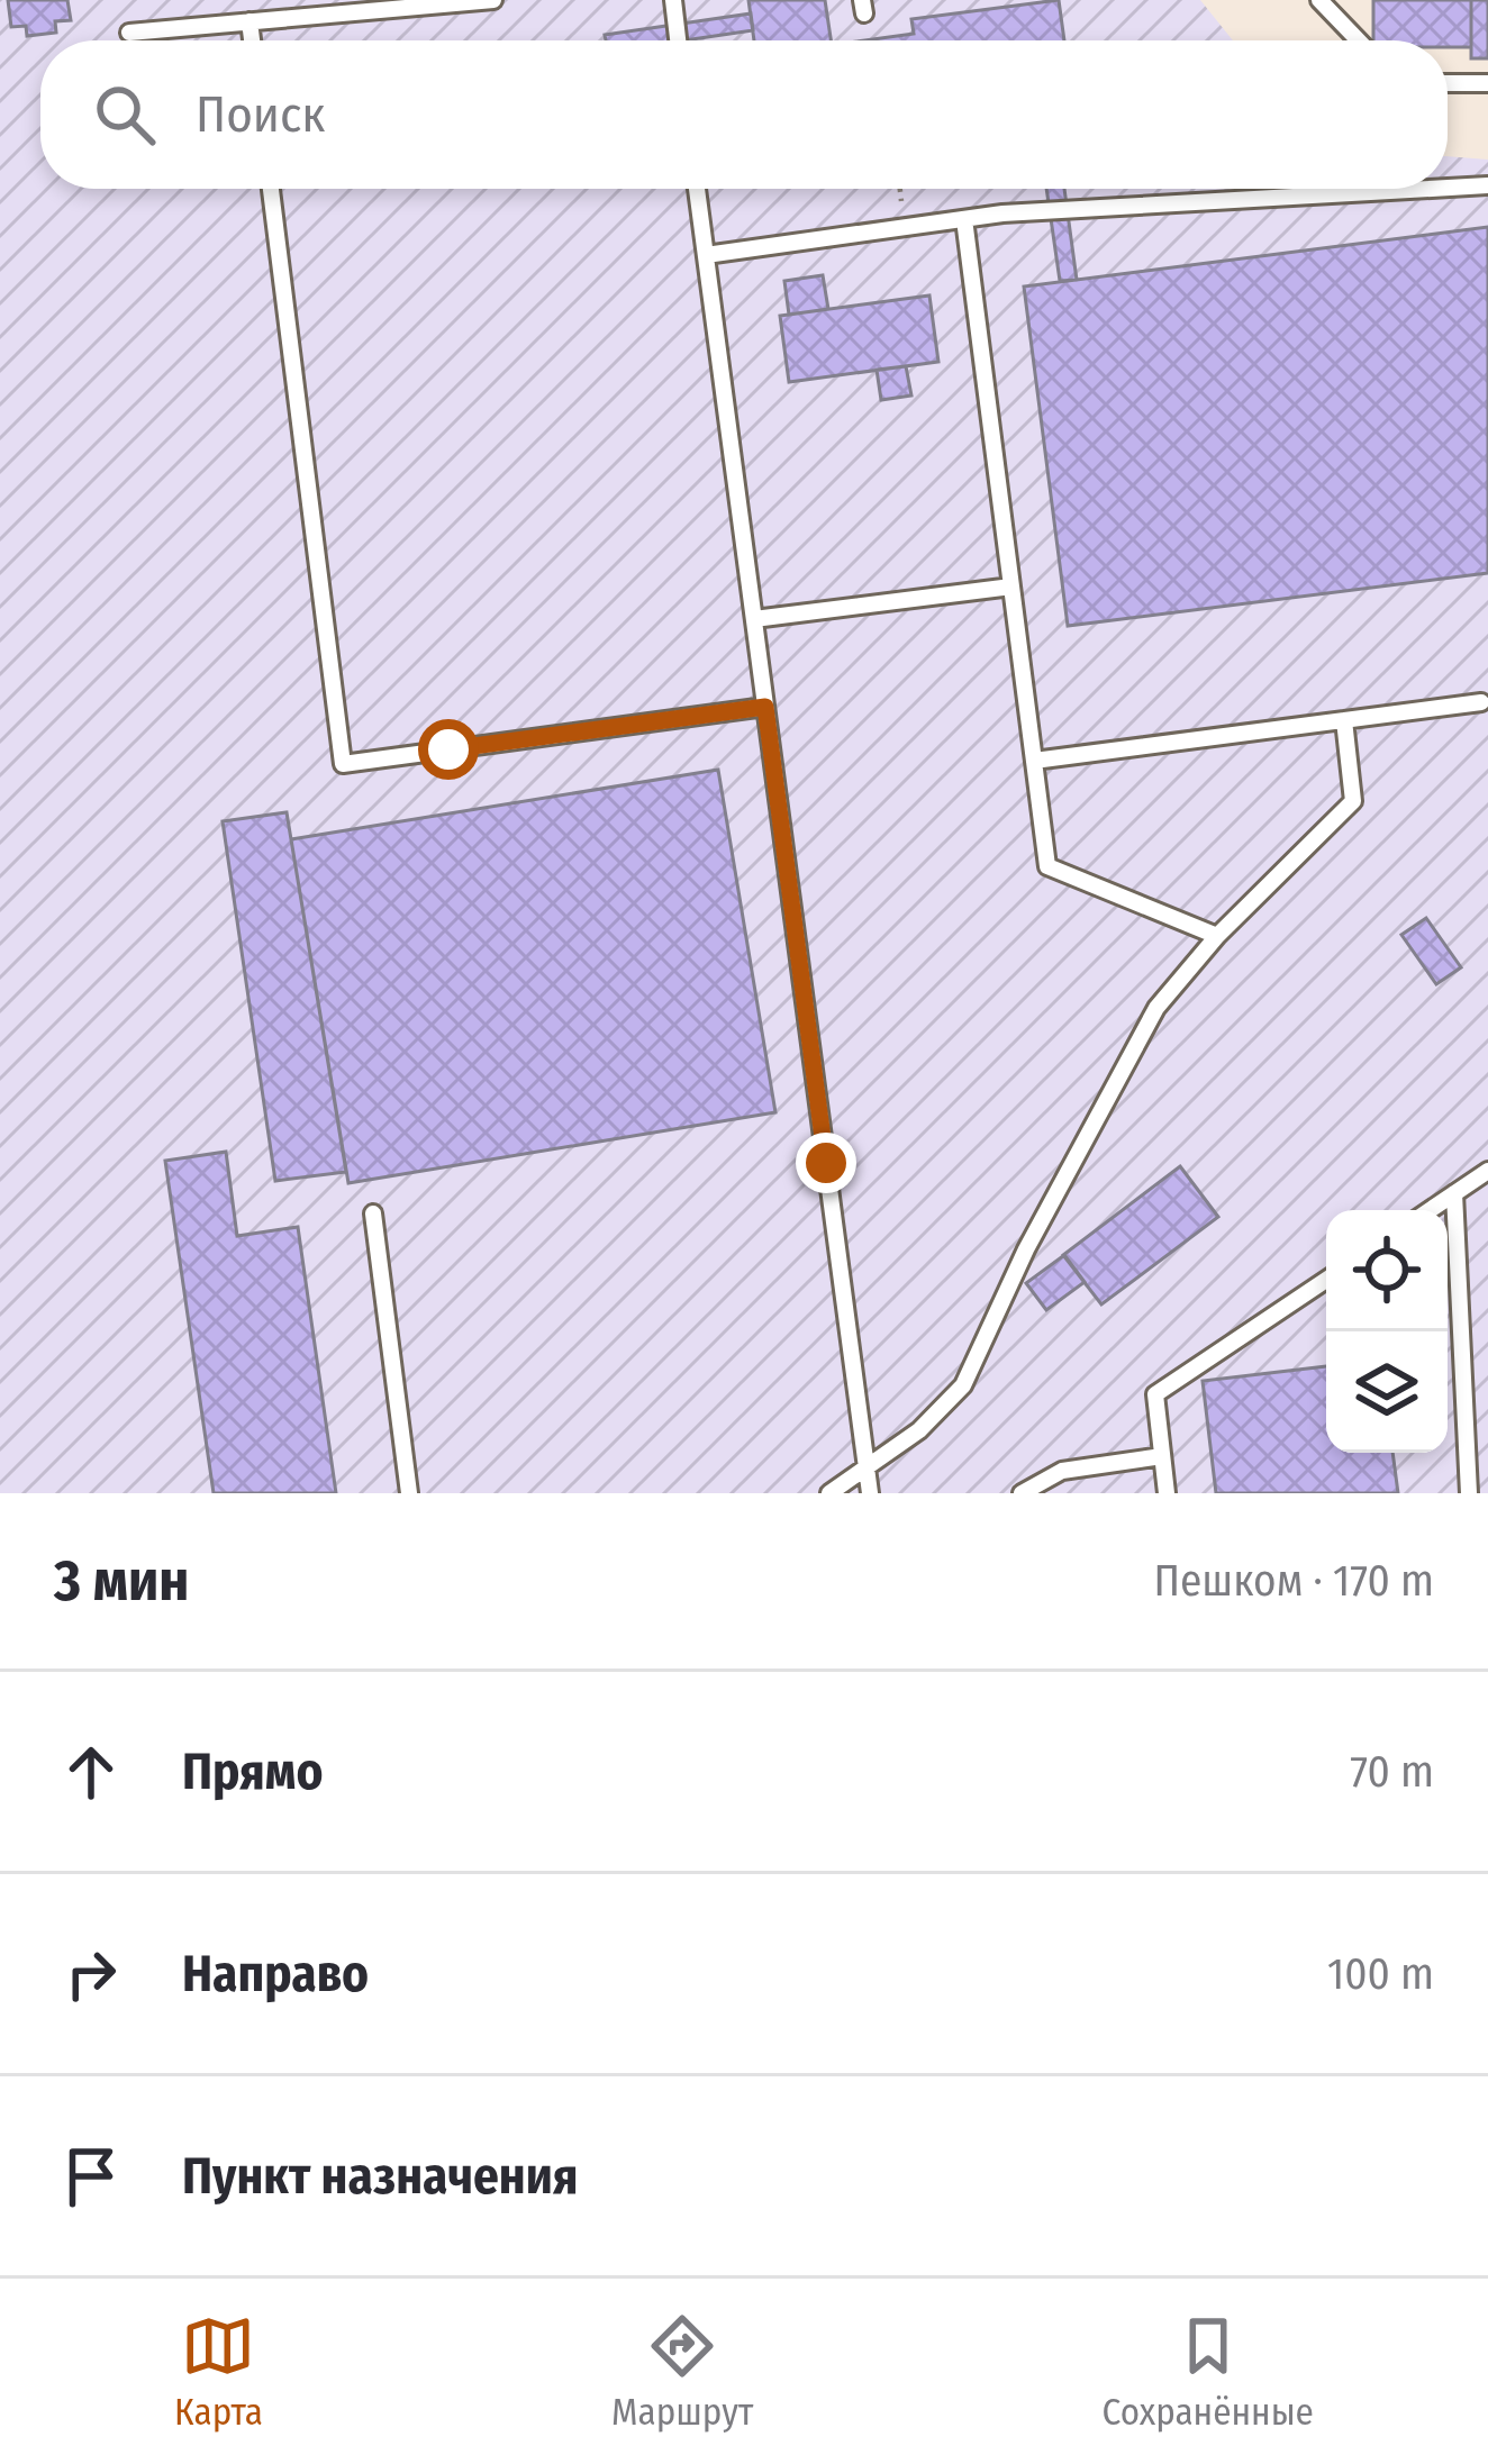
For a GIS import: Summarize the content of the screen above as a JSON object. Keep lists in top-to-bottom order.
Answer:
{
  "page": {
    "search": "Поиск",
    "heading": ["3 мин", "Пешком · 170 m"],
    "list": [
      ["Прямо", "70 m"],
      ["Направо", "100 m"],
      "Пункт назначения"
    ],
    "nav": ["Карта", "Маршрут", "Сохранённые"]
  }
}
